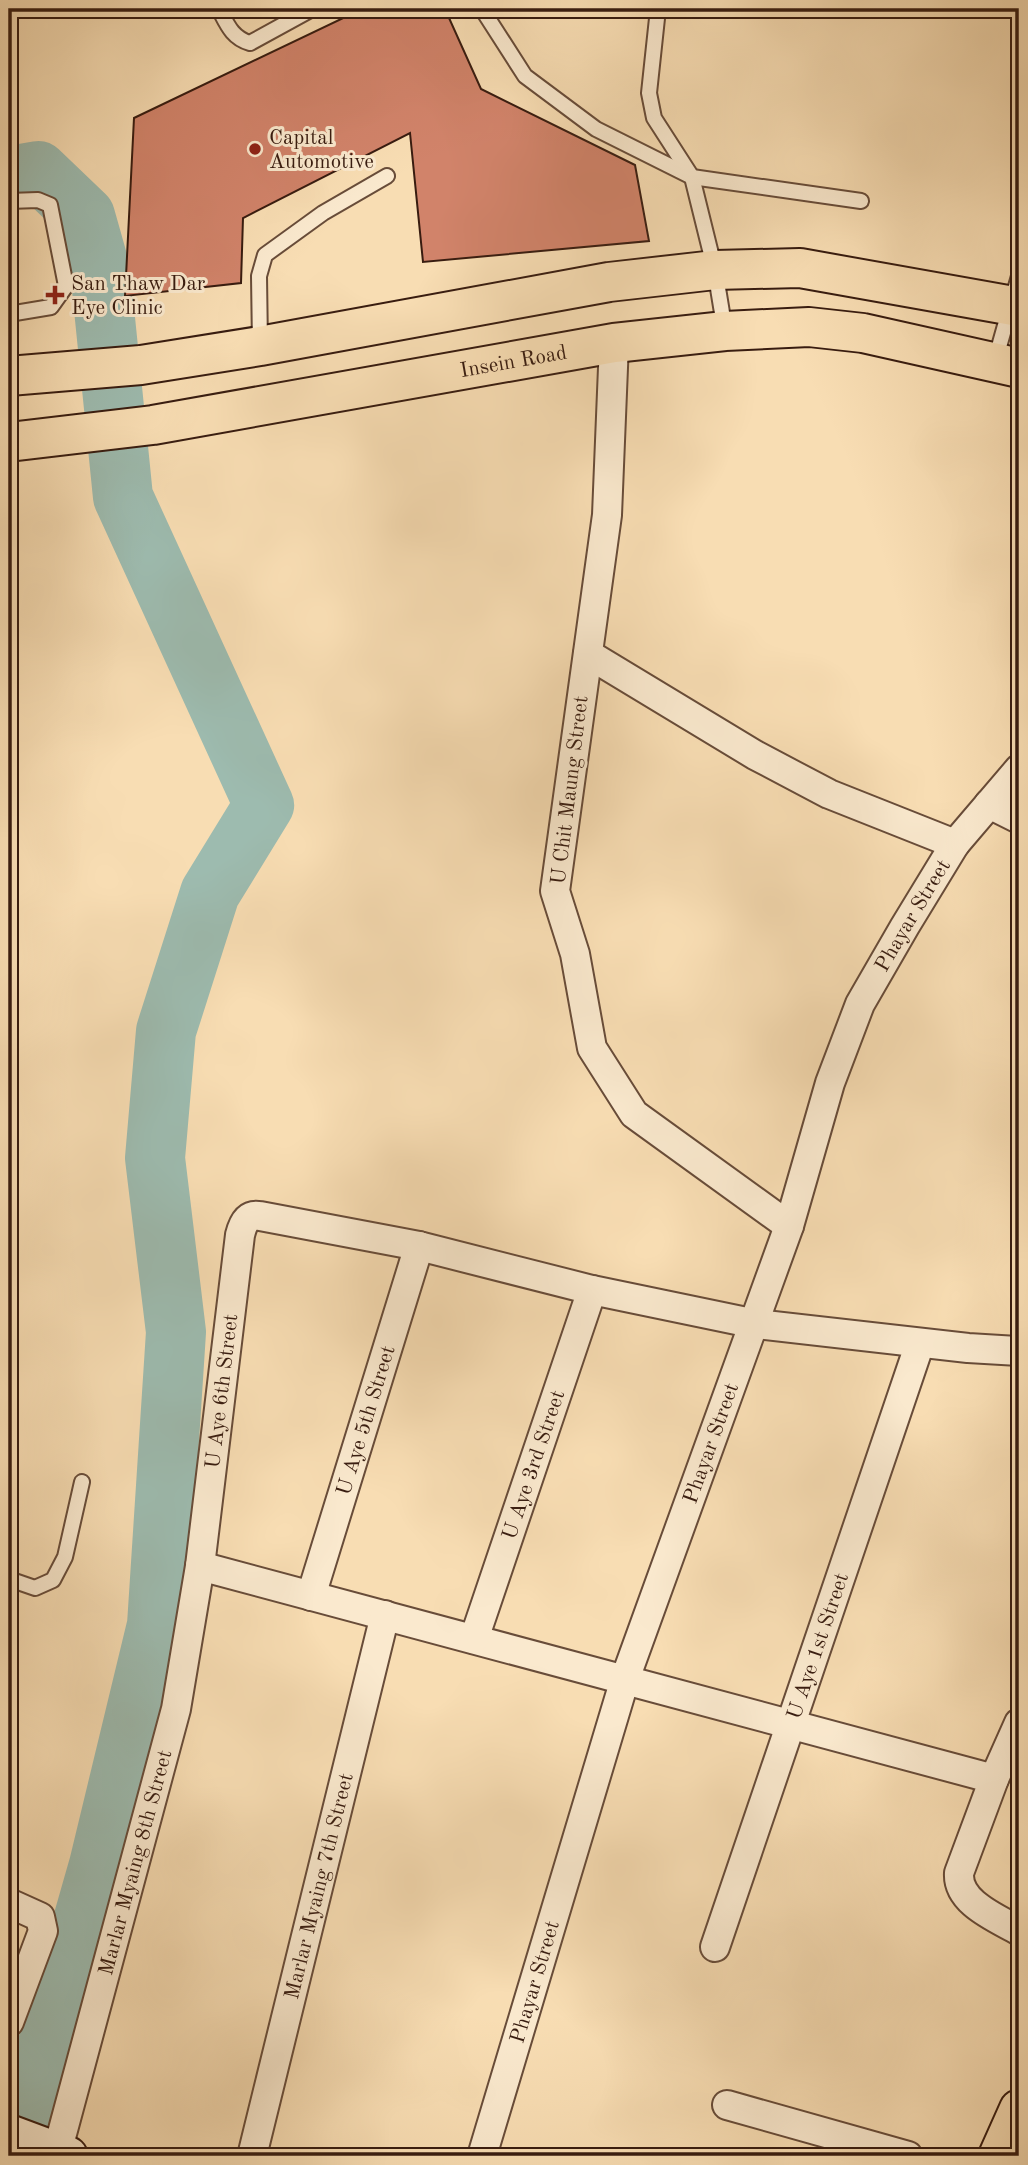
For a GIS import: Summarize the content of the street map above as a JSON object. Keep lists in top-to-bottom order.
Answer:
{
  "streets": {
    "main road": ["Insein Road"],
    "street": [
      "U Chit Maung Street",
      "Phayar Street",
      "U Aye 6th Street",
      "U Aye 5th Street",
      "U Aye 3rd Street",
      "U Aye 1st Street",
      "Marlar Myaing 8th Street",
      "Marlar Myaing 7th Street"
    ]
  },
  "crossings": [
    ["Insein Road", "U Chit Maung Street"],
    ["U Chit Maung Street", "Phayar Street"],
    ["U Aye 6th Street", "U Aye 5th Street"],
    ["U Aye 6th Street", "Marlar Myaing 8th Street"]
  ],
  "places": {
    "other": ["Capital Automotive"],
    "health": ["San Thaw Dar Eye Clinic"]
  }
}
